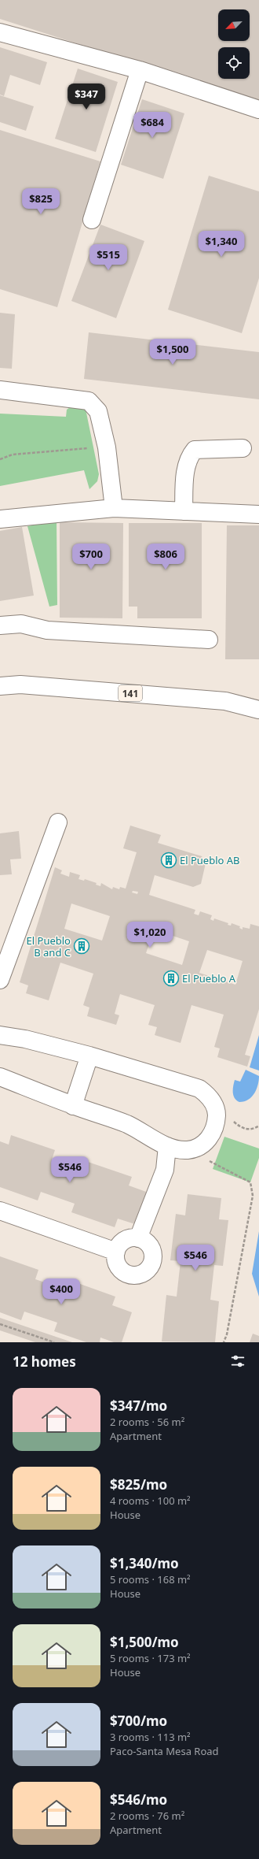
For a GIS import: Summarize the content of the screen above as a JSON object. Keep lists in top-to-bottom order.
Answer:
{
  "streets": {
    "street": ["141"]
  },
  "places": {
    "building": ["El Pueblo AB", "El Pueblo B and C", "El Pueblo A"]
  },
  "north": "bottom left",
  "page": {
    "price": [
      "$347",
      "$684",
      "$825",
      "$1,340",
      "$515",
      "$1,500",
      "$700",
      "$806",
      "$1,020",
      "$546",
      "$546",
      "$400"
    ],
    "heading": "12 homes",
    "list": [
      {
        "name": "$347/mo",
        "note": "2 rooms · 56 m² · Apartment"
      },
      {
        "name": "$825/mo",
        "note": "4 rooms · 100 m² · House"
      },
      {
        "name": "$1,340/mo",
        "note": "5 rooms · 168 m² · House"
      },
      {
        "name": "$1,500/mo",
        "note": "5 rooms · 173 m² · House"
      },
      {
        "name": "$700/mo",
        "note": "3 rooms · 113 m² · Paco-Santa Mesa Road"
      },
      {
        "name": "$546/mo",
        "note": "2 rooms · 76 m² · Apartment"
      }
    ]
  }
}
